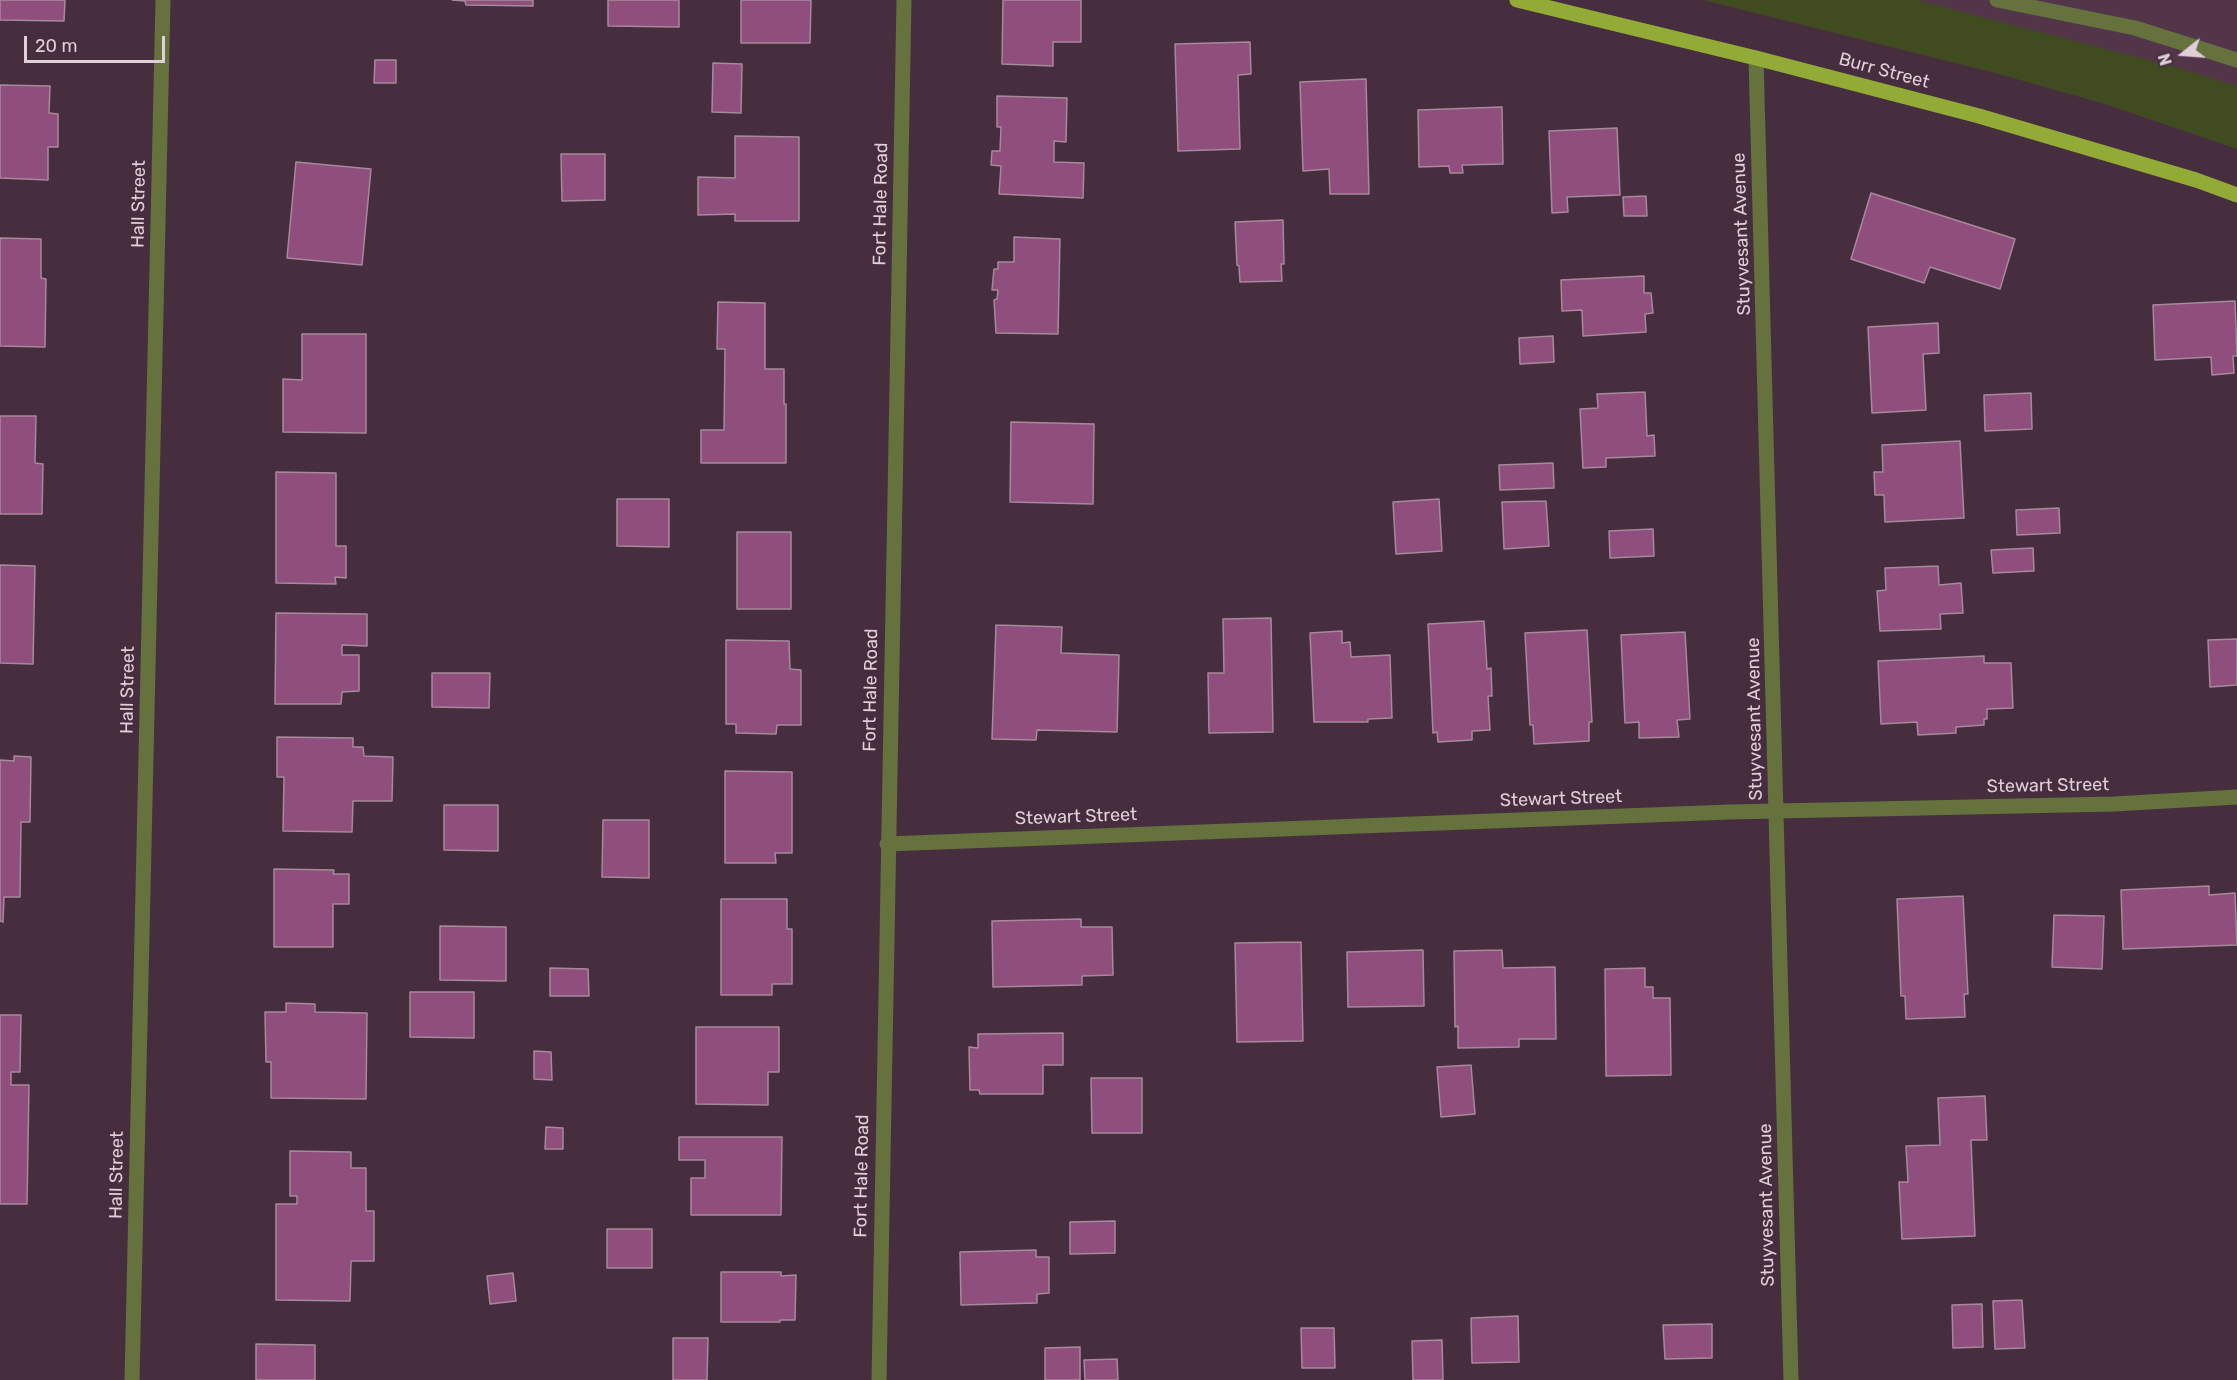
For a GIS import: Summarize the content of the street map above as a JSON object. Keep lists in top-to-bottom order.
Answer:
{
  "streets": {
    "main road": ["Burr Street"],
    "street": [
      "Hall Street",
      "Fort Hale Road",
      "Stuyvesant Avenue",
      "Stewart Street"
    ]
  },
  "crossings": [
    ["Burr Street", "Stuyvesant Avenue"],
    ["Fort Hale Road", "Stewart Street"],
    ["Stuyvesant Avenue", "Stewart Street"]
  ],
  "scale_bar": "20 m",
  "north": "left"
}
